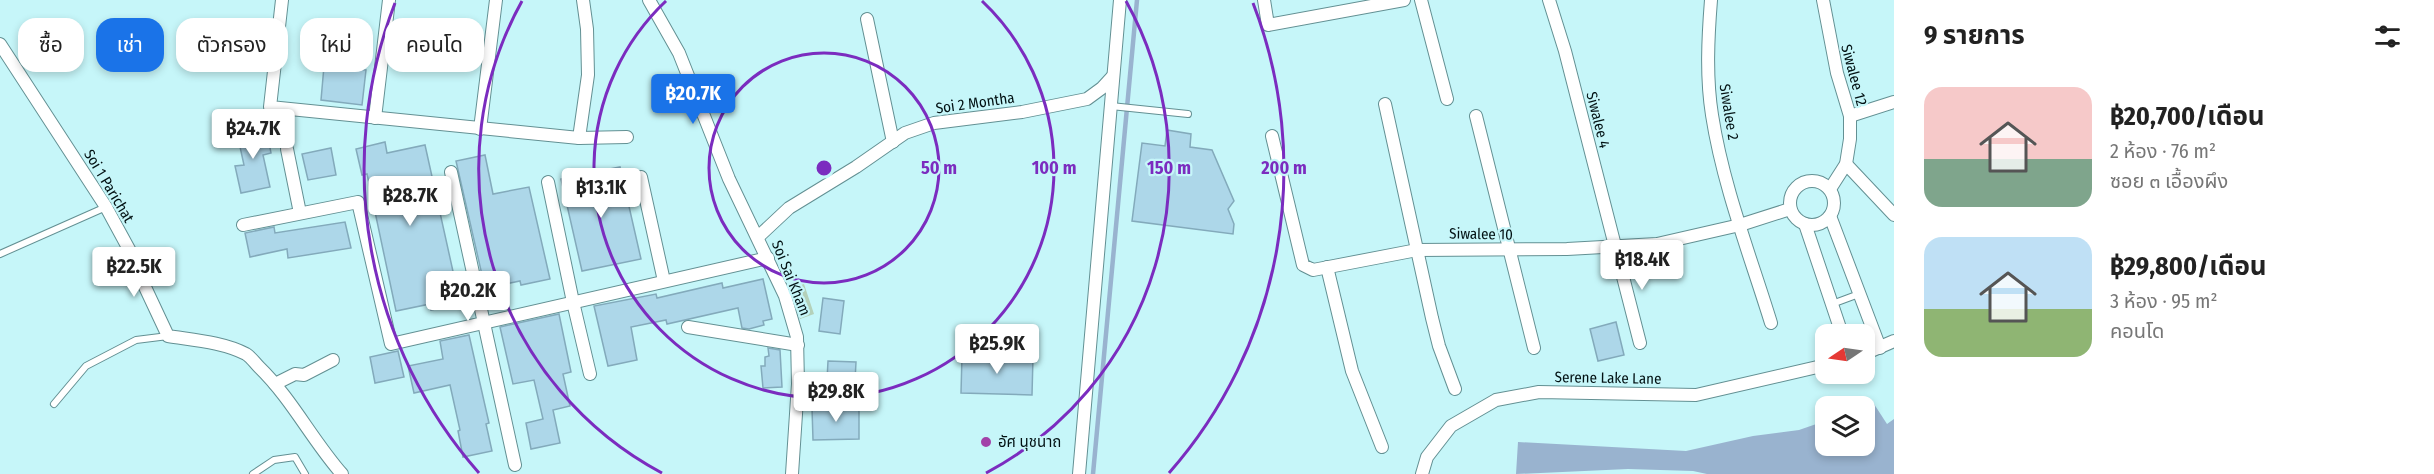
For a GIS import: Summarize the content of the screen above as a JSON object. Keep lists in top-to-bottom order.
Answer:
{
  "streets": {
    "street": [
      "Siwalee 12",
      "Soi 2 Montha",
      "Siwalee 2",
      "Siwalee 4",
      "Soi 1 Parichat",
      "Siwalee 10",
      "Soi Sai Kham",
      "Serene Lake Lane"
    ]
  },
  "crossings": [
    ["Siwalee 12", "Siwalee 10"],
    ["Soi 2 Montha", "Soi Sai Kham"],
    ["Siwalee 2", "Siwalee 10"],
    ["Siwalee 4", "Siwalee 10"]
  ],
  "places": ["อัศ นุชนาถ"],
  "north": "left",
  "page": {
    "heading": "9 รายการ",
    "chip": [
      "ซื้อ",
      "เช่า",
      "ตัวกรอง",
      "ใหม่",
      "คอนโด"
    ],
    "list": [
      {
        "name": "฿20,700/เดือน",
        "note": "2 ห้อง · 76 m² · ซอย ๓ เอื้องผึง"
      },
      {
        "name": "฿29,800/เดือน",
        "note": "3 ห้อง · 95 m² · คอนโด"
      }
    ],
    "price": [
      "฿20.7K",
      "฿24.7K",
      "฿13.1K",
      "฿28.7K",
      "฿18.4K",
      "฿22.5K",
      "฿20.2K",
      "฿25.9K",
      "฿29.8K"
    ]
  },
  "rings": [
    "50 m",
    "100 m",
    "150 m",
    "200 m"
  ]
}
